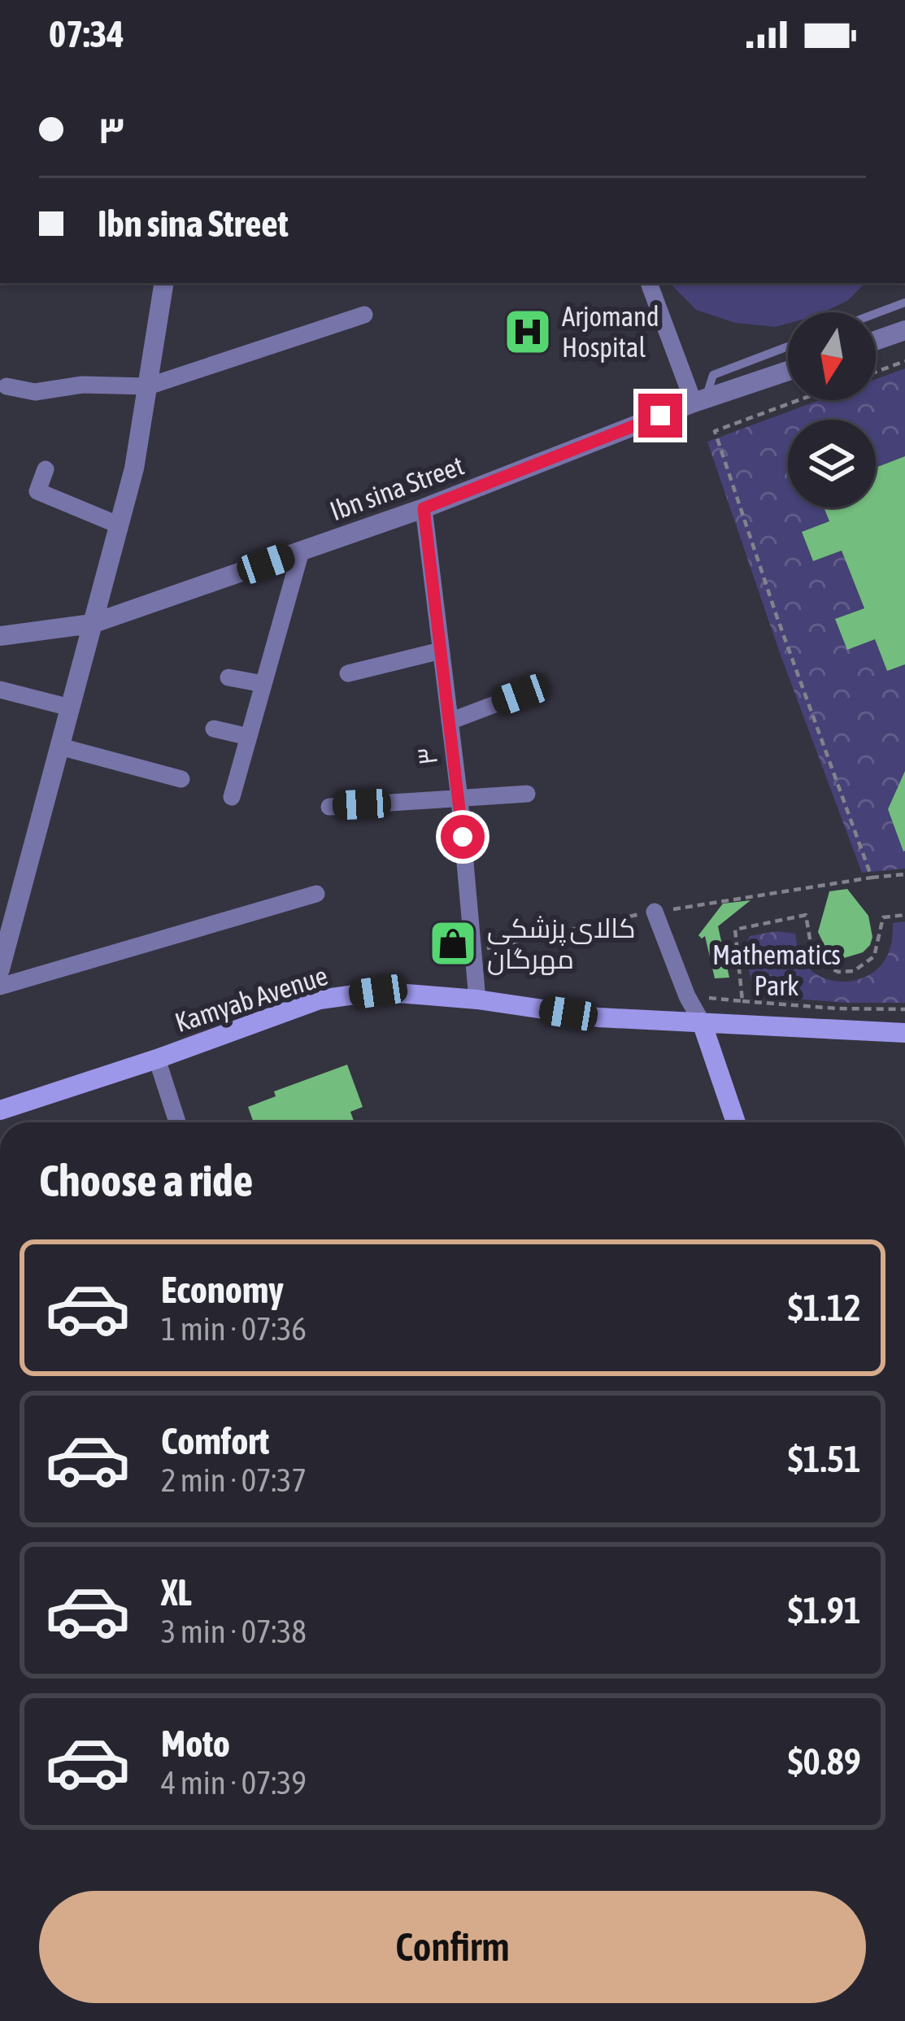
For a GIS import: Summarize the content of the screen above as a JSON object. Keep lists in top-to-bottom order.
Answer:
{
  "streets": {
    "main road": ["Kamyab Avenue"],
    "street": ["Ibn sina Street", "۳"]
  },
  "crossings": [
    ["Ibn sina Street", "۳"],
    ["۳", "Kamyab Avenue"]
  ],
  "parks": ["Mathematics Park"],
  "places": {
    "hospital": ["Arjomand Hospital"],
    "shop": ["کالای پزشکی مهرگان"]
  },
  "north": "bottom",
  "page": {
    "status": "07:34",
    "banner": ["۳", "Ibn sina Street"],
    "heading": "Choose a ride",
    "list": [
      {
        "name": "Economy",
        "note": "1 min · 07:36",
        "value": "$1.12"
      },
      {
        "name": "Comfort",
        "note": "2 min · 07:37",
        "value": "$1.51"
      },
      {
        "name": "XL",
        "note": "3 min · 07:38",
        "value": "$1.91"
      },
      {
        "name": "Moto",
        "note": "4 min · 07:39",
        "value": "$0.89"
      }
    ],
    "buttons": "Confirm"
  }
}
